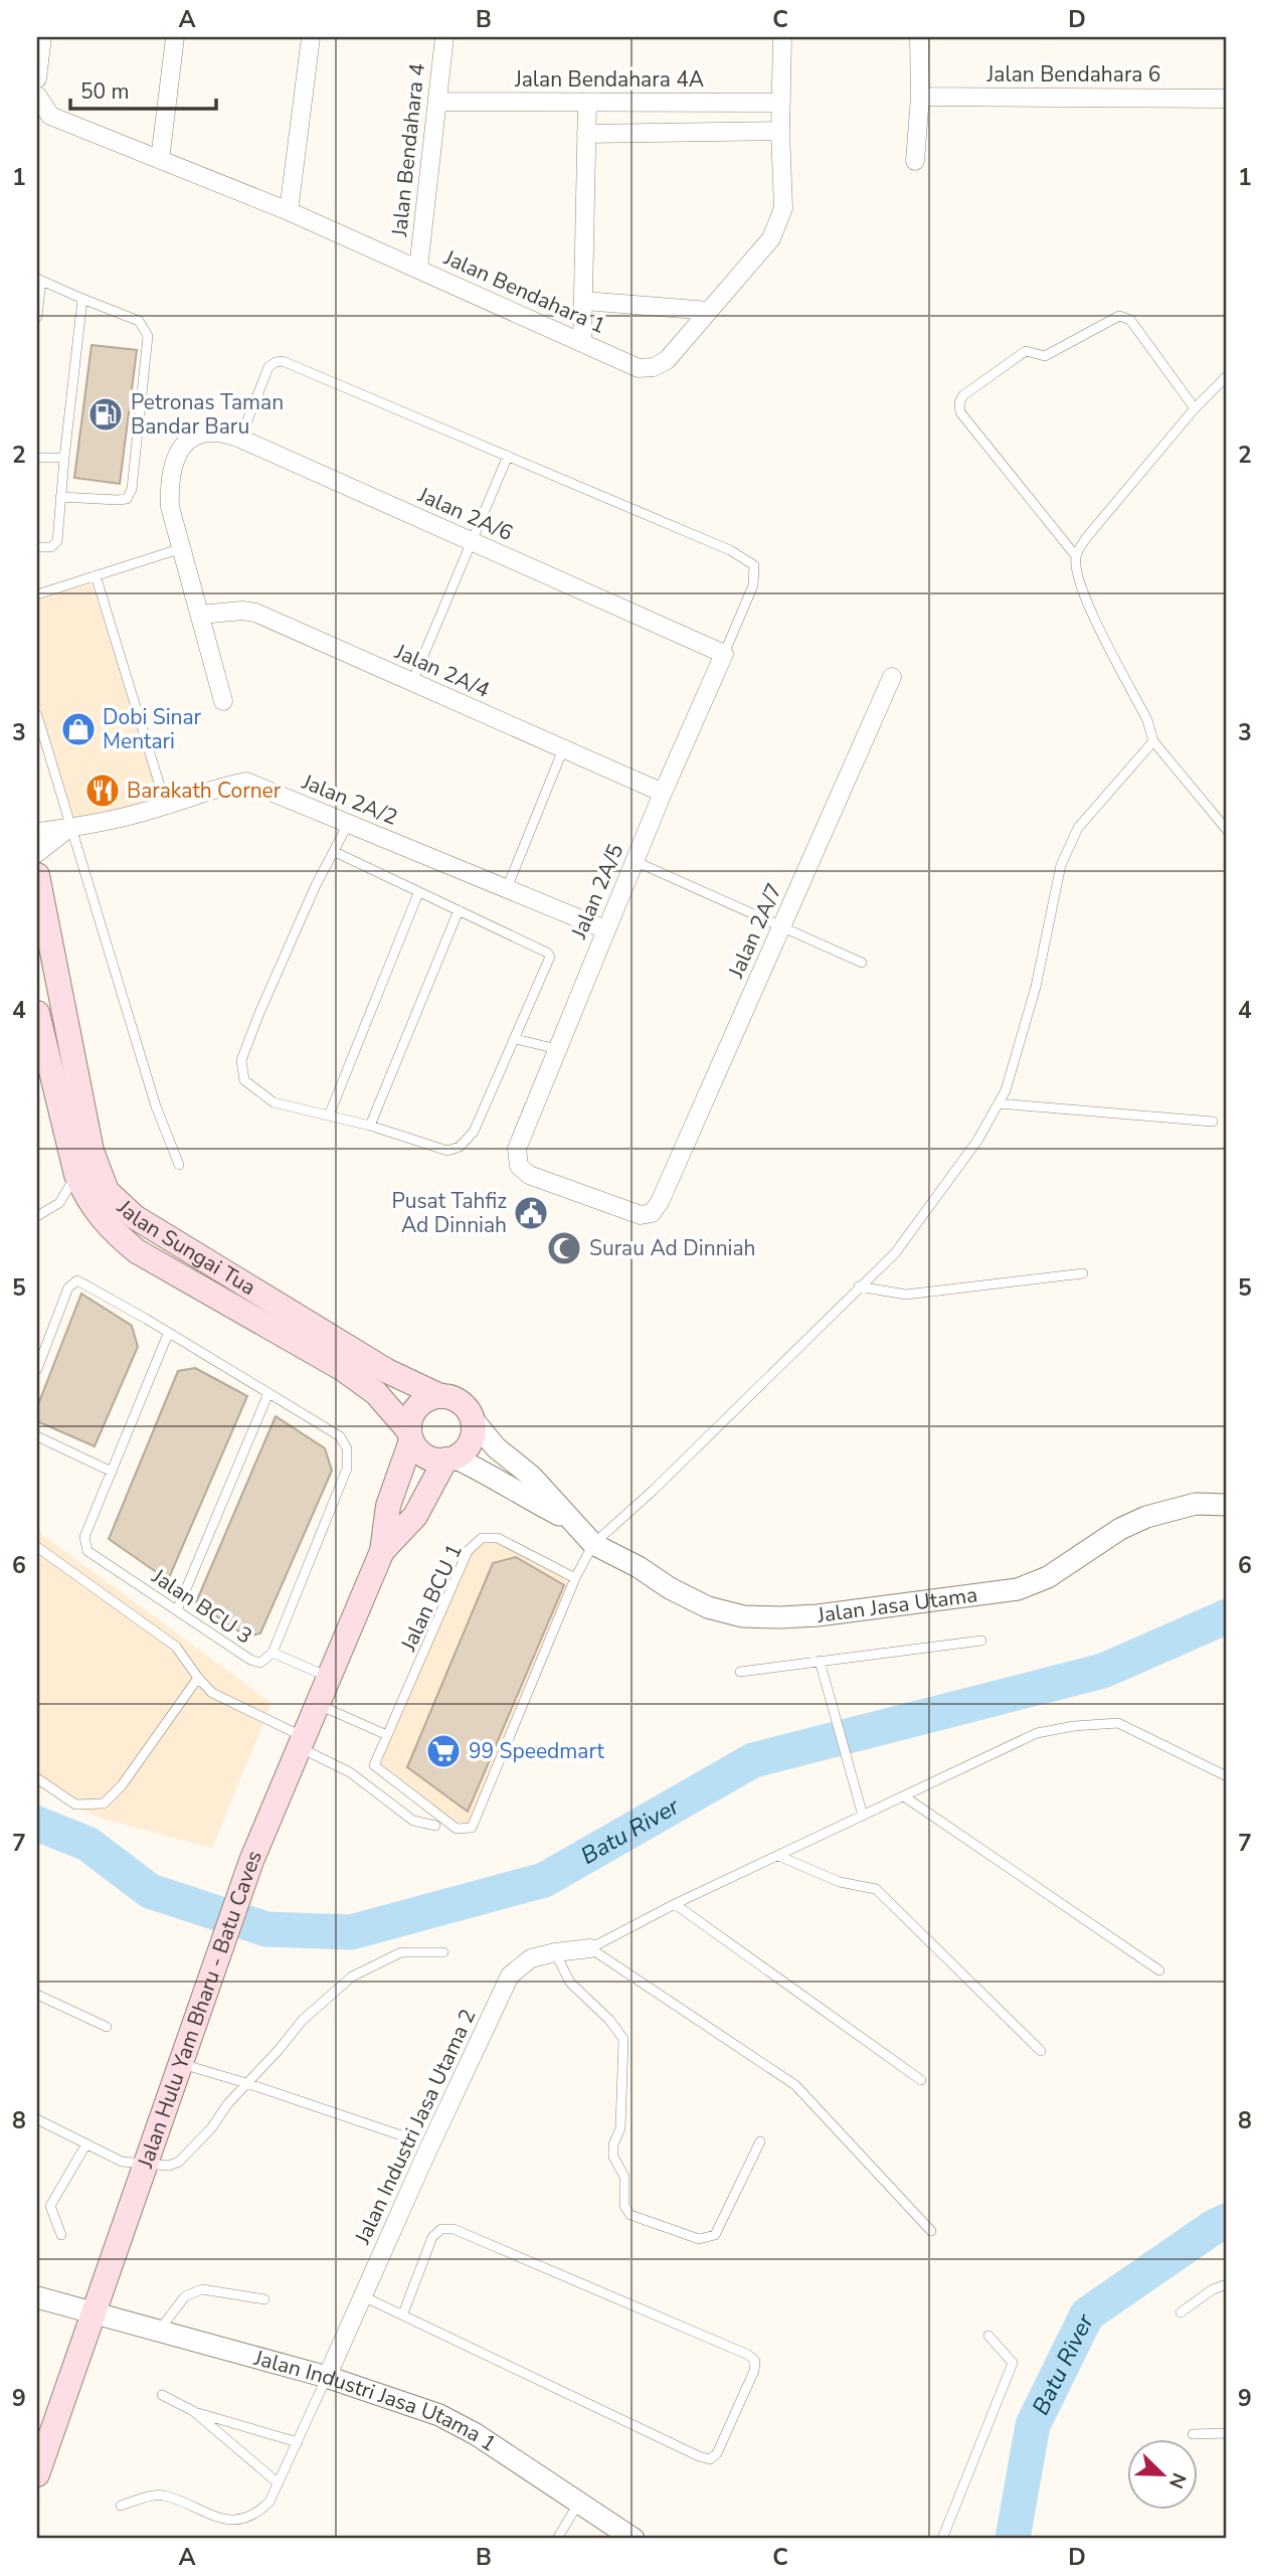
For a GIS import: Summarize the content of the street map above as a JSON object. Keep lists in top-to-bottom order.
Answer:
{
  "streets": {
    "main road": ["Jalan Sungai Tua", "Jalan Hulu Yam Bharu - Batu Caves"],
    "street": [
      "Jalan Bendahara 6",
      "Jalan Bendahara 4A",
      "Jalan Bendahara 4",
      "Jalan Bendahara 1",
      "Jalan 2A/6",
      "Jalan 2A/4",
      "Jalan 2A/2",
      "Jalan 2A/5",
      "Jalan 2A/7",
      "Jalan Jasa Utama",
      "Jalan Industri Jasa Utama 2",
      "Jalan Industri Jasa Utama 1"
    ],
    "lane": ["Jalan BCU 1", "Jalan BCU 3"]
  },
  "crossings": [
    ["Jalan Bendahara 4A", "Jalan Bendahara 4"],
    ["Jalan Bendahara 4A", "Jalan Bendahara 1"],
    ["Jalan Bendahara 4", "Jalan Bendahara 1"],
    ["Jalan 2A/6", "Jalan 2A/5"],
    ["Jalan 2A/4", "Jalan 2A/5"],
    ["Jalan 2A/2", "Jalan 2A/5"],
    ["Jalan 2A/5", "Jalan 2A/7"],
    ["Jalan Sungai Tua", "Jalan Jasa Utama"],
    ["Jalan Sungai Tua", "Jalan Hulu Yam Bharu - Batu Caves"],
    ["Jalan Jasa Utama", "Jalan Hulu Yam Bharu - Batu Caves"],
    ["Jalan Hulu Yam Bharu - Batu Caves", "Jalan Industri Jasa Utama 1"],
    ["Jalan Industri Jasa Utama 2", "Jalan Industri Jasa Utama 1"]
  ],
  "water": ["Batu River"],
  "places": {
    "fuel station": ["Petronas Taman Bandar Baru"],
    "shop": ["Dobi Sinar Mentari"],
    "restaurant": ["Barakath Corner"],
    "public building": ["Pusat Tahfiz Ad Dinniah"],
    "mosque": ["Surau Ad Dinniah"],
    "supermarket": ["99 Speedmart"]
  },
  "scale_bar": "50 m",
  "north": "bottom right",
  "grid": {
    "columns": [
      "A",
      "B",
      "C",
      "D"
    ],
    "rows": [
      "1",
      "2",
      "3",
      "4",
      "5",
      "6",
      "7",
      "8",
      "9"
    ]
  }
}
